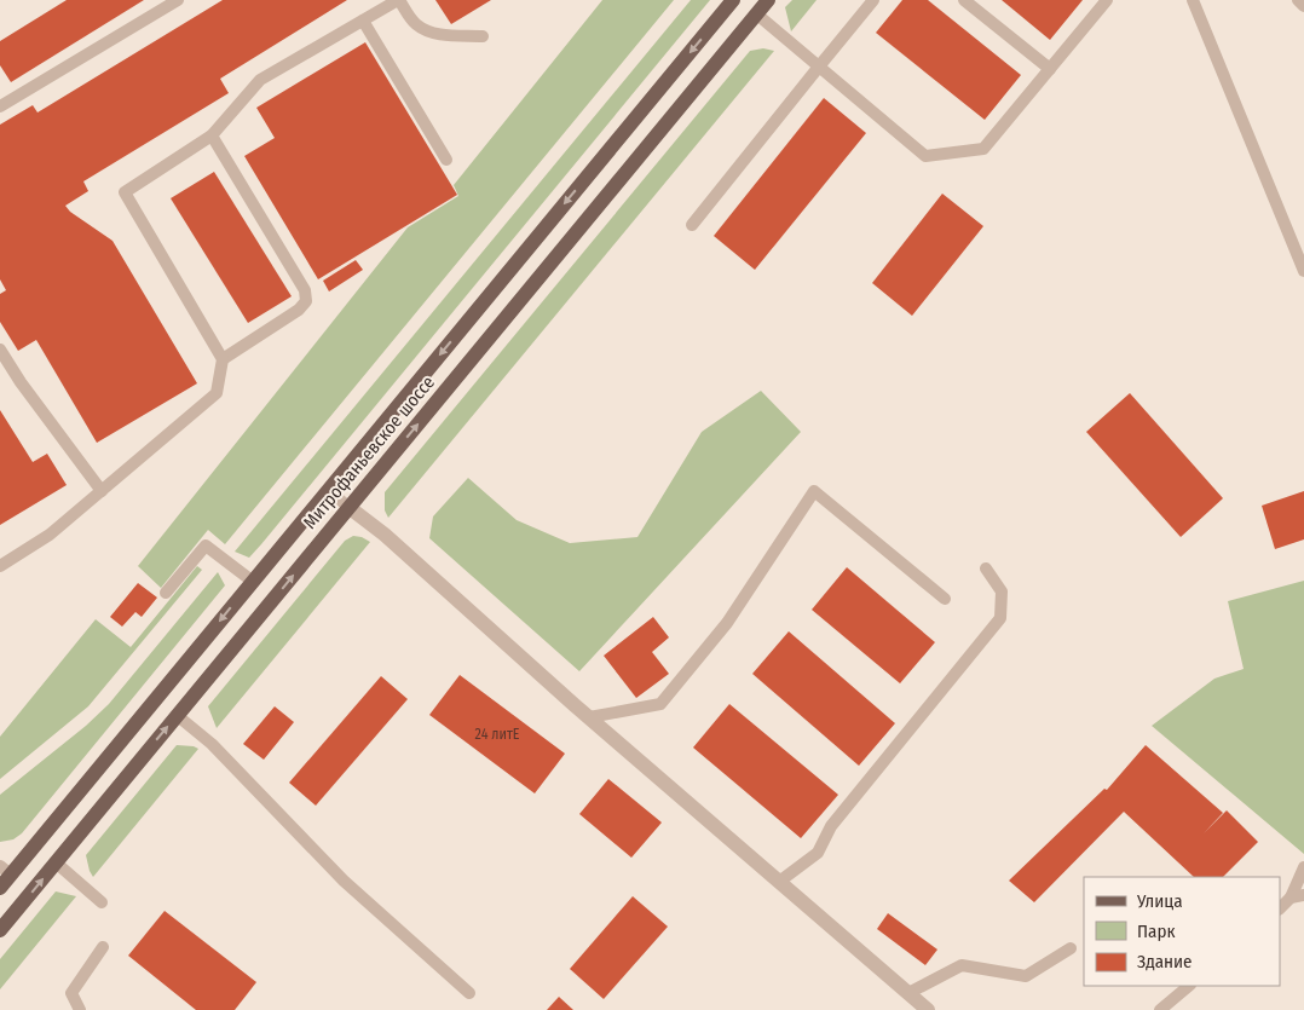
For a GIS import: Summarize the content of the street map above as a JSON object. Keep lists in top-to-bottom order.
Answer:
{
  "streets": {
    "main road": ["Митрофаньевское шоссе"]
  },
  "house_numbers": ["24 литЕ"],
  "legend": ["Улица", "Парк", "Здание"]
}
